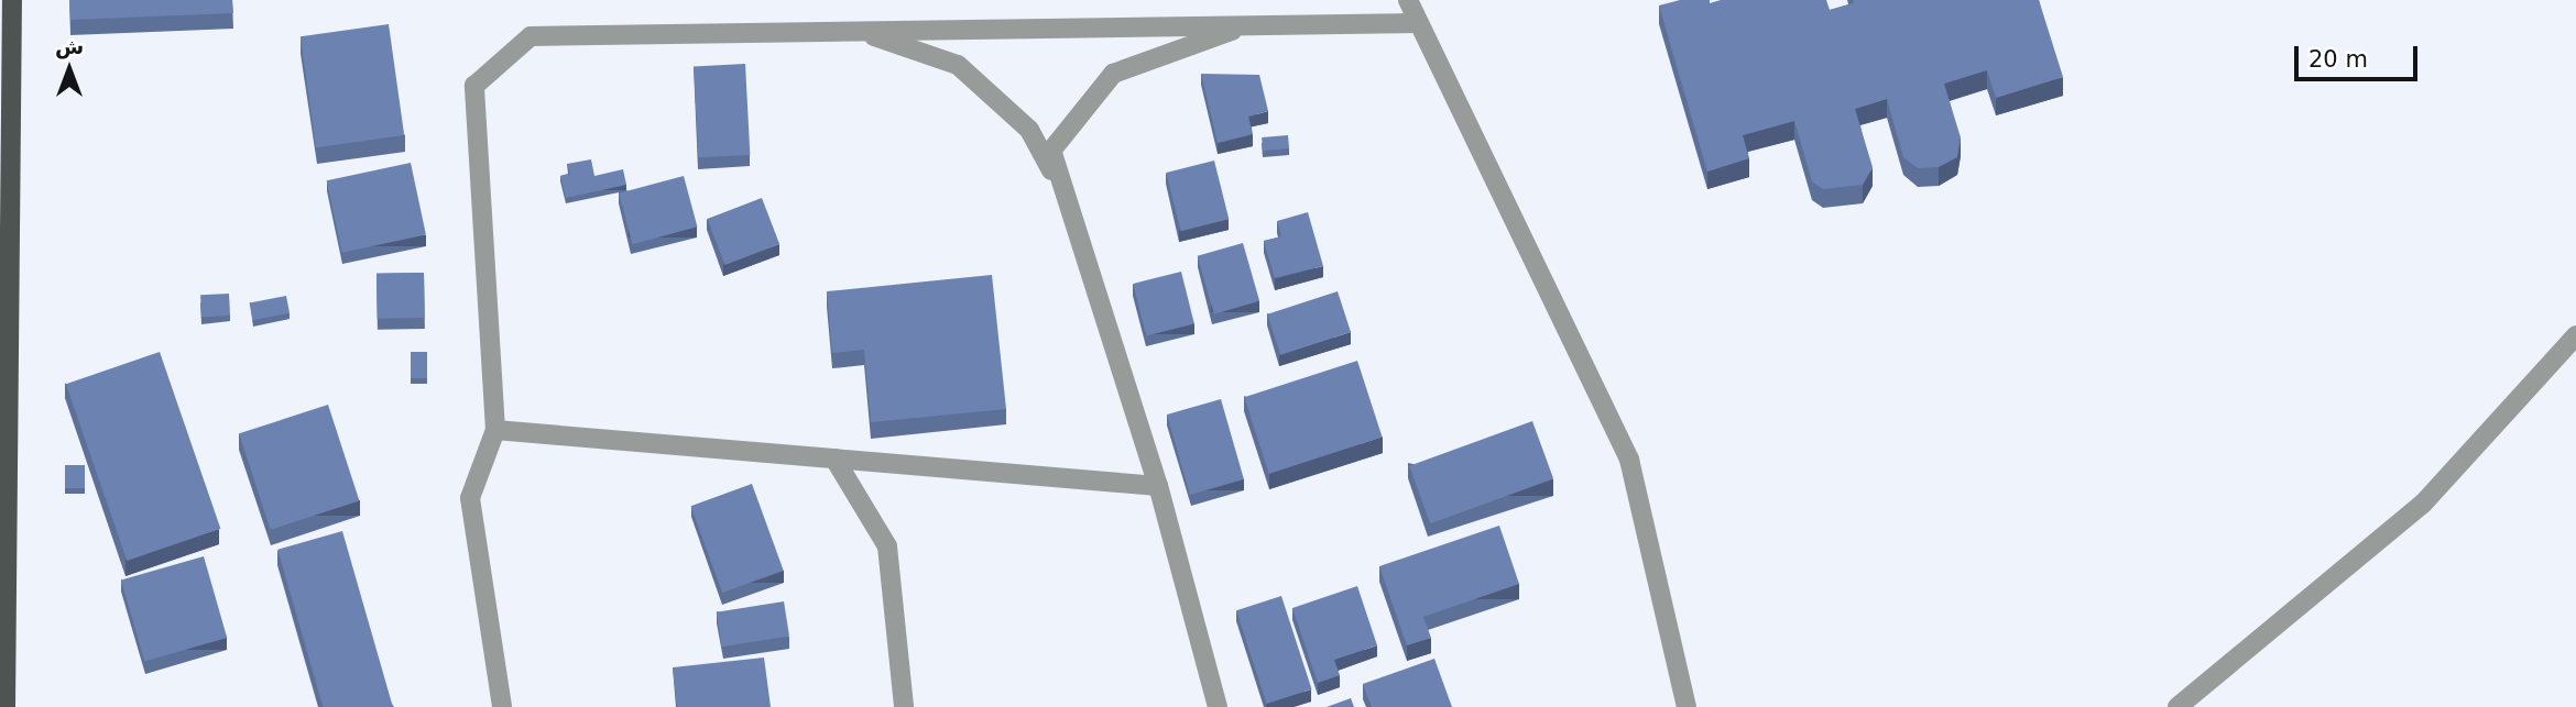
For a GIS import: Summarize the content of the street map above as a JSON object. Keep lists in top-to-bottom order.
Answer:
{
  "scale_bar": "20 m",
  "north": "top"
}
